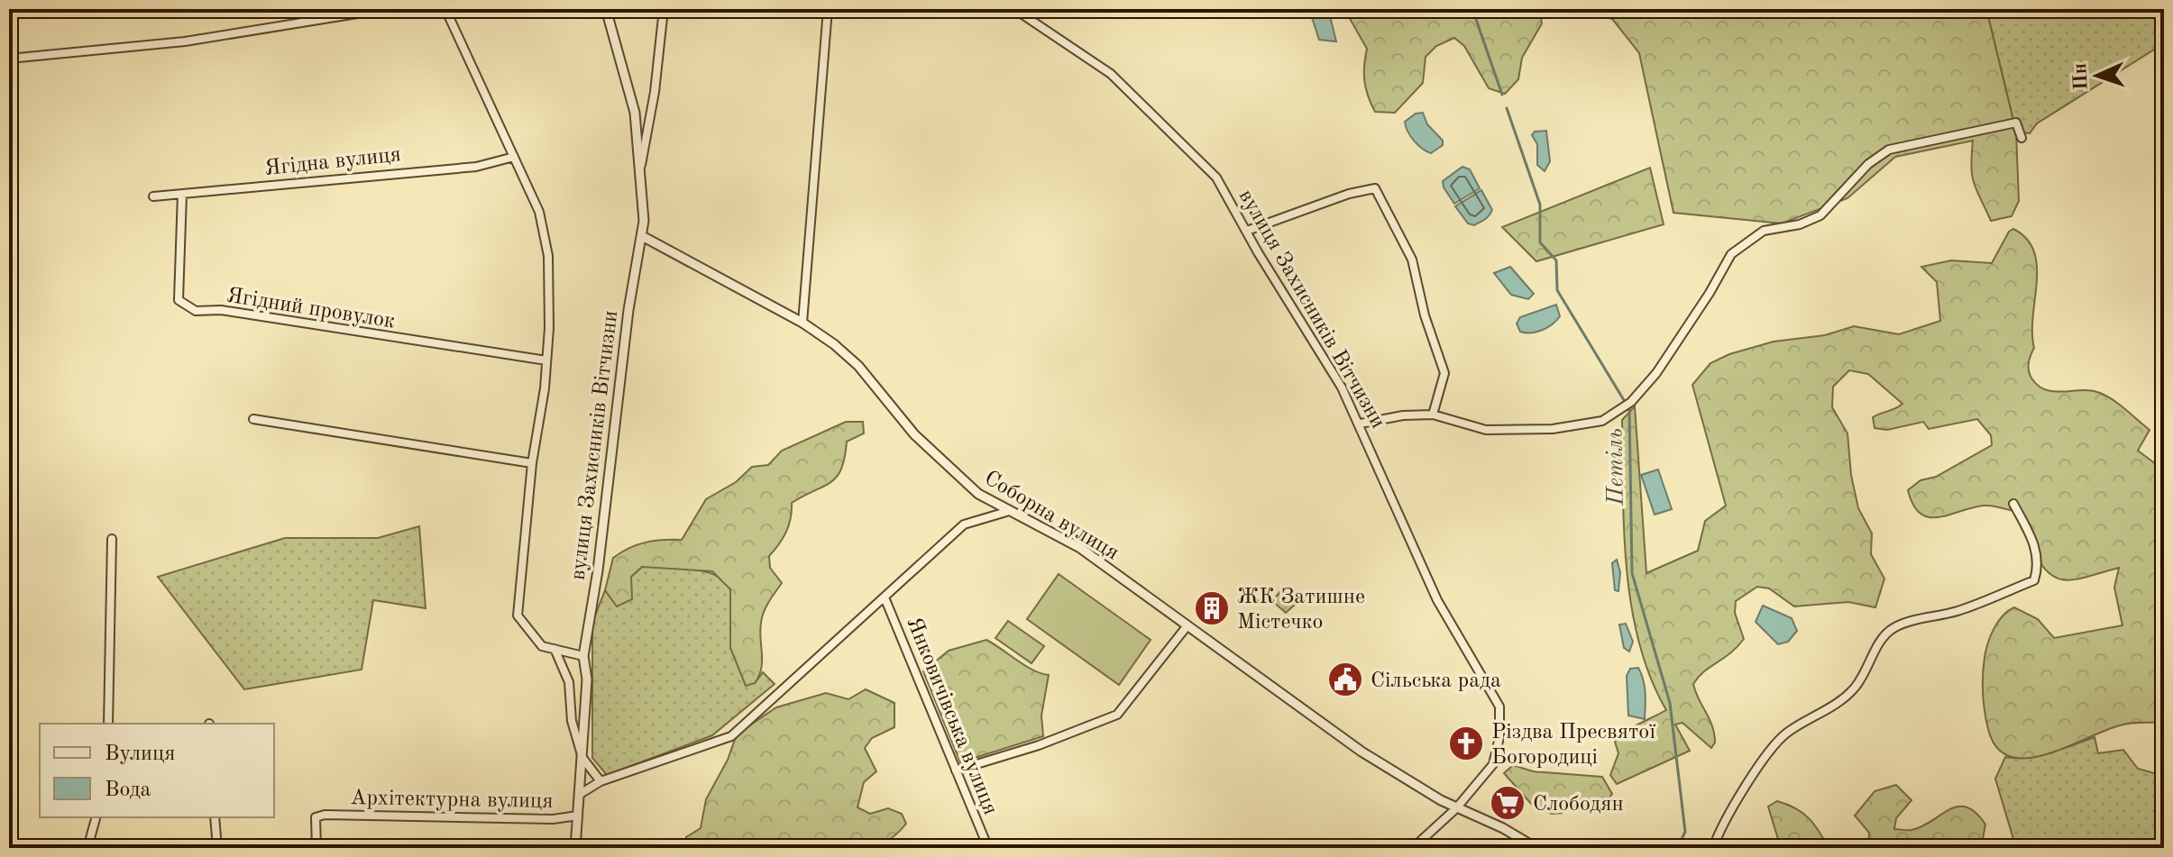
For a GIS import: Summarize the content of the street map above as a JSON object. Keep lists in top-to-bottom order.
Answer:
{
  "streets": {
    "street": [
      "Ягідна вулиця",
      "Ягідний провулок",
      "вулиця Захисників Вітчизни",
      "Соборна вулиця",
      "Янковичівська вулиця",
      "Архітектурна вулиця"
    ]
  },
  "crossings": [
    ["Ягідна вулиця", "Ягідний провулок"],
    ["вулиця Захисників Вітчизни", "Соборна вулиця"],
    ["вулиця Захисників Вітчизни", "Архітектурна вулиця"]
  ],
  "water": ["Петіль"],
  "places": {
    "building": ["ЖК Затишне Містечко"],
    "public building": ["Cільська рада"],
    "church": ["Різдва Пресвятої Богородиці"],
    "supermarket": ["Слободян"]
  },
  "legend": ["Вулиця", "Вода"],
  "north": "left"
}
